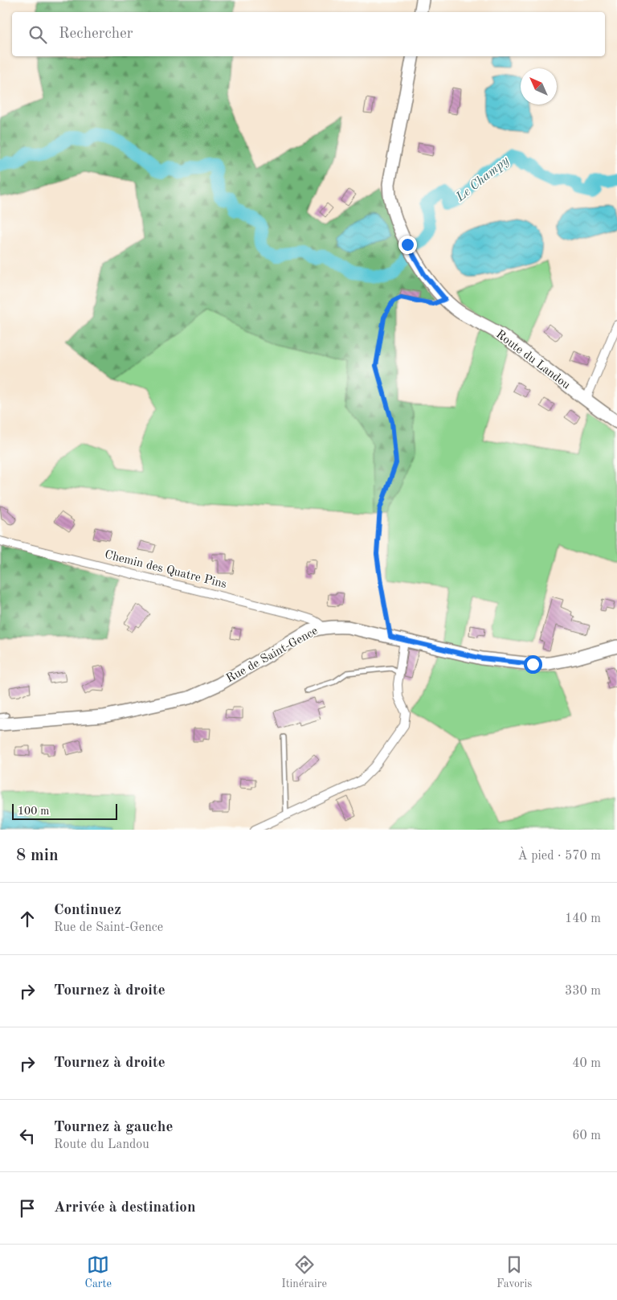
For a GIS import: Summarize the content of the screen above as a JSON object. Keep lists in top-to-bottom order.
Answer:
{
  "streets": {
    "street": ["Route du Landou", "Chemin des Quatre Pins", "Rue de Saint-Gence"]
  },
  "crossings": [
    ["Chemin des Quatre Pins", "Rue de Saint-Gence"]
  ],
  "water": ["Le Champy"],
  "scale_bar": "100 m",
  "north": "top left",
  "page": {
    "search": "Rechercher",
    "scale": "100 m",
    "heading": ["8 min", "À pied · 570 m"],
    "list": [
      ["Continuez", "Rue de Saint-Gence", "140 m"],
      ["Tournez à droite", "330 m"],
      ["Tournez à droite", "40 m"],
      ["Tournez à gauche", "Route du Landou", "60 m"],
      "Arrivée à destination"
    ],
    "nav": ["Carte", "Itinéraire", "Favoris"]
  }
}
